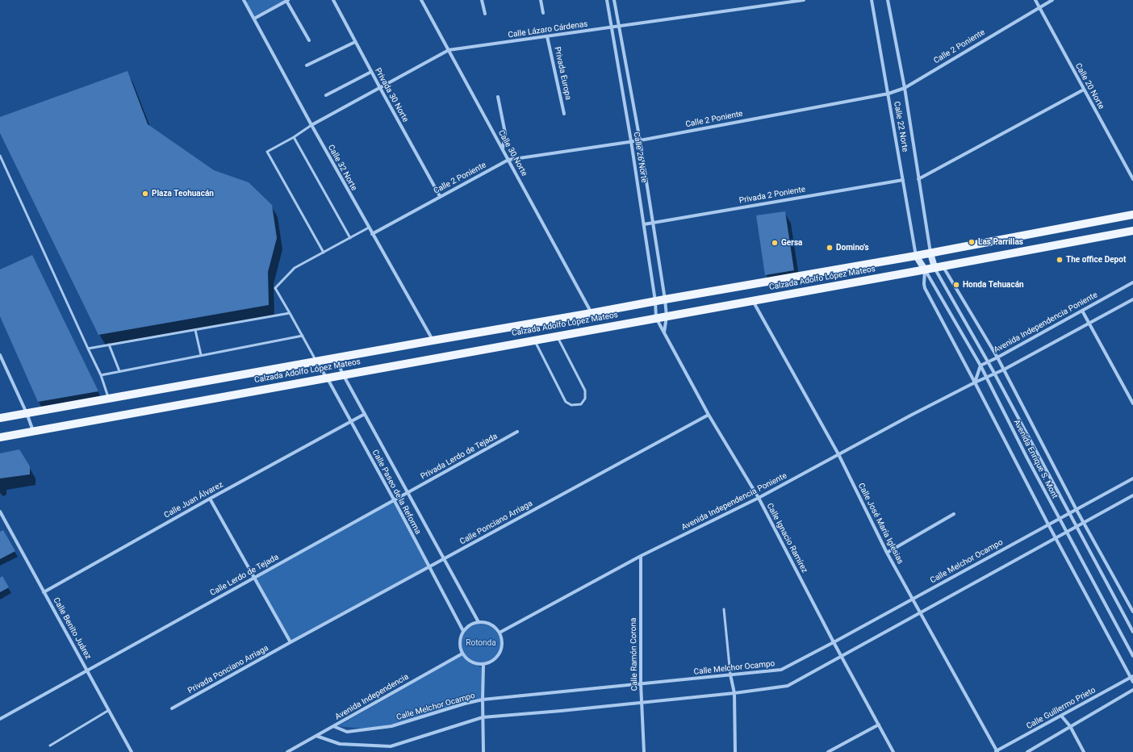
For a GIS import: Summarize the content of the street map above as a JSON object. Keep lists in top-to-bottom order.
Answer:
{
  "streets": {
    "main road": ["Calzada Adolfo López Mateos"],
    "street": [
      "Calle Lázaro Cárdenas",
      "Calle 2 Poniente",
      "Privada Europa",
      "Calle 20 Norte",
      "Privada 30 Norte",
      "Calle 22 Norte",
      "Calle 30 Norte",
      "Calle 26 Norte",
      "Calle 32 Norte",
      "Privada 2 Poniente",
      "Avenida Independencia Poniente",
      "Privada Lerdo de Tejada",
      "Avenida Enrique S. Mont",
      "Calle Paseo de la Reforma",
      "Calle Juan Álvarez",
      "Calle Ponciano Arriaga",
      "Calle José María Iglesias",
      "Calle Ignacio Ramírez",
      "Calle Melchor Ocampo",
      "Calle Lerdo de Tejada",
      "Calle Benito Juárez",
      "Calle Ramón Corona",
      "Privada Ponciano Arriaga",
      "Avenida Independencia",
      "Calle Guillermo Prieto"
    ]
  },
  "crossings": [
    ["Calle Lázaro Cárdenas", "Privada Europa"],
    ["Calle Lázaro Cárdenas", "Privada 30 Norte"],
    ["Calle Lázaro Cárdenas", "Calle 30 Norte"],
    ["Calle Lázaro Cárdenas", "Calle 26 Norte"],
    ["Calle Lázaro Cárdenas", "Calle 32 Norte"],
    ["Calle 2 Poniente", "Calle 20 Norte"],
    ["Calle 2 Poniente", "Privada 30 Norte"],
    ["Calle 2 Poniente", "Calle 22 Norte"],
    ["Calle 2 Poniente", "Calle 30 Norte"],
    ["Calle 2 Poniente", "Calle 26 Norte"],
    ["Calle 2 Poniente", "Calle 32 Norte"],
    ["Calle 22 Norte", "Privada 2 Poniente"],
    ["Calle 22 Norte", "Calzada Adolfo López Mateos"],
    ["Calle 30 Norte", "Calzada Adolfo López Mateos"],
    ["Calle 26 Norte", "Privada 2 Poniente"],
    ["Calle 26 Norte", "Calzada Adolfo López Mateos"],
    ["Calle 26 Norte", "Calle Ignacio Ramírez"],
    ["Calle 32 Norte", "Calzada Adolfo López Mateos"],
    ["Calzada Adolfo López Mateos", "Avenida Enrique S. Mont"],
    ["Calzada Adolfo López Mateos", "Calle Paseo de la Reforma"],
    ["Calzada Adolfo López Mateos", "Calle José María Iglesias"],
    ["Calzada Adolfo López Mateos", "Calle Ignacio Ramírez"],
    ["Avenida Independencia Poniente", "Avenida Enrique S. Mont"],
    ["Avenida Independencia Poniente", "Calle Paseo de la Reforma"],
    ["Avenida Independencia Poniente", "Calle José María Iglesias"],
    ["Avenida Independencia Poniente", "Calle Ignacio Ramírez"],
    ["Avenida Independencia Poniente", "Calle Ramón Corona"],
    ["Avenida Independencia Poniente", "Avenida Independencia"],
    ["Privada Lerdo de Tejada", "Calle Paseo de la Reforma"],
    ["Privada Lerdo de Tejada", "Calle Lerdo de Tejada"],
    ["Avenida Enrique S. Mont", "Calle Melchor Ocampo"],
    ["Calle Paseo de la Reforma", "Calle Juan Álvarez"],
    ["Calle Paseo de la Reforma", "Calle Ponciano Arriaga"],
    ["Calle Paseo de la Reforma", "Calle Lerdo de Tejada"],
    ["Calle Paseo de la Reforma", "Avenida Independencia"],
    ["Calle Juan Álvarez", "Calle Benito Juárez"],
    ["Calle Ponciano Arriaga", "Calle Ignacio Ramírez"],
    ["Calle Ponciano Arriaga", "Privada Ponciano Arriaga"],
    ["Calle José María Iglesias", "Calle Melchor Ocampo"],
    ["Calle José María Iglesias", "Calle Guillermo Prieto"],
    ["Calle Ignacio Ramírez", "Calle Melchor Ocampo"],
    ["Calle Melchor Ocampo", "Calle Ramón Corona"],
    ["Calle Melchor Ocampo", "Avenida Independencia"],
    ["Calle Lerdo de Tejada", "Calle Benito Juárez"]
  ],
  "parks": ["Rotonda"],
  "places": [
    "Plaza Teohuacán",
    "Las Parrillas",
    "Gersa",
    "Domino's",
    "The office Depot",
    "Honda Tehuacán"
  ]
}
